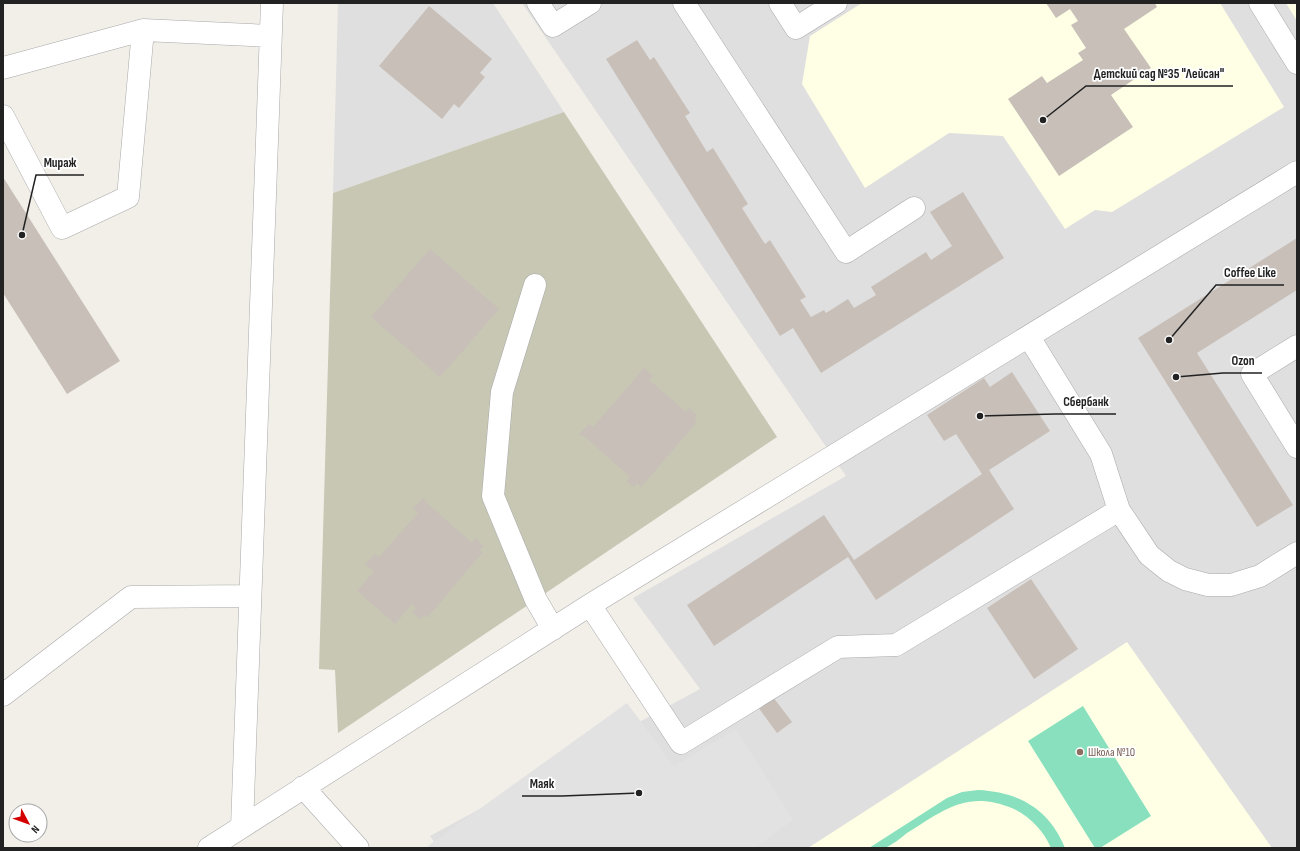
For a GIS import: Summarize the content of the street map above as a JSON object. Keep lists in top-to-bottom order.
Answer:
{
  "places": [
    "Детский сад №35 \"Лейсан\"",
    "Мираж",
    "Coffee Like",
    "Ozon",
    "Сбербанк",
    "Школа №10",
    "Маяк"
  ],
  "north": "bottom right"
}
